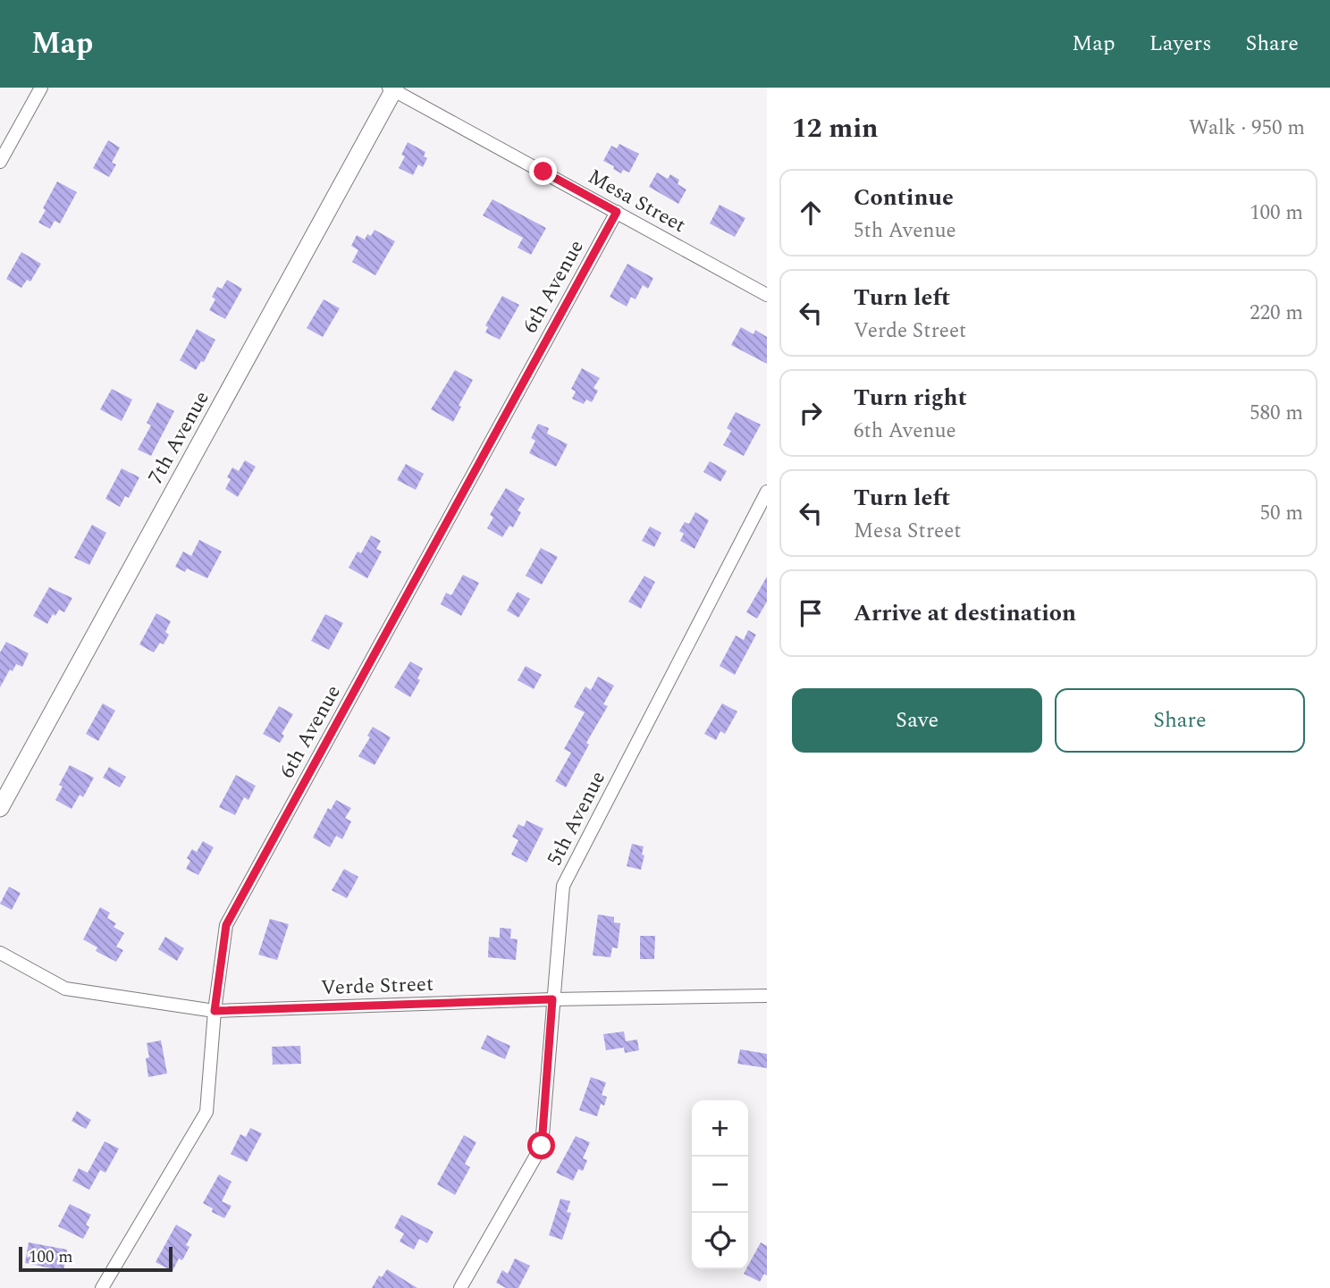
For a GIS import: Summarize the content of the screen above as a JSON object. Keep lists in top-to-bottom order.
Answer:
{
  "streets": {
    "street": [
      "Mesa Street",
      "6th Avenue",
      "7th Avenue",
      "5th Avenue",
      "Verde Street"
    ]
  },
  "crossings": [
    ["Mesa Street", "6th Avenue"],
    ["Mesa Street", "7th Avenue"],
    ["6th Avenue", "Verde Street"],
    ["5th Avenue", "Verde Street"]
  ],
  "scale_bar": "100 m",
  "page": {
    "header": "Map",
    "nav": ["Map", "Layers", "Share"],
    "heading": ["12 min", "Walk · 950 m"],
    "list": [
      ["Continue", "5th Avenue", "100 m"],
      ["Turn left", "Verde Street", "220 m"],
      ["Turn right", "6th Avenue", "580 m"],
      ["Turn left", "Mesa Street", "50 m"],
      "Arrive at destination"
    ],
    "buttons": ["Save", "Share"],
    "map_buttons": ["+", "−"],
    "scale": "100 m"
  }
}
